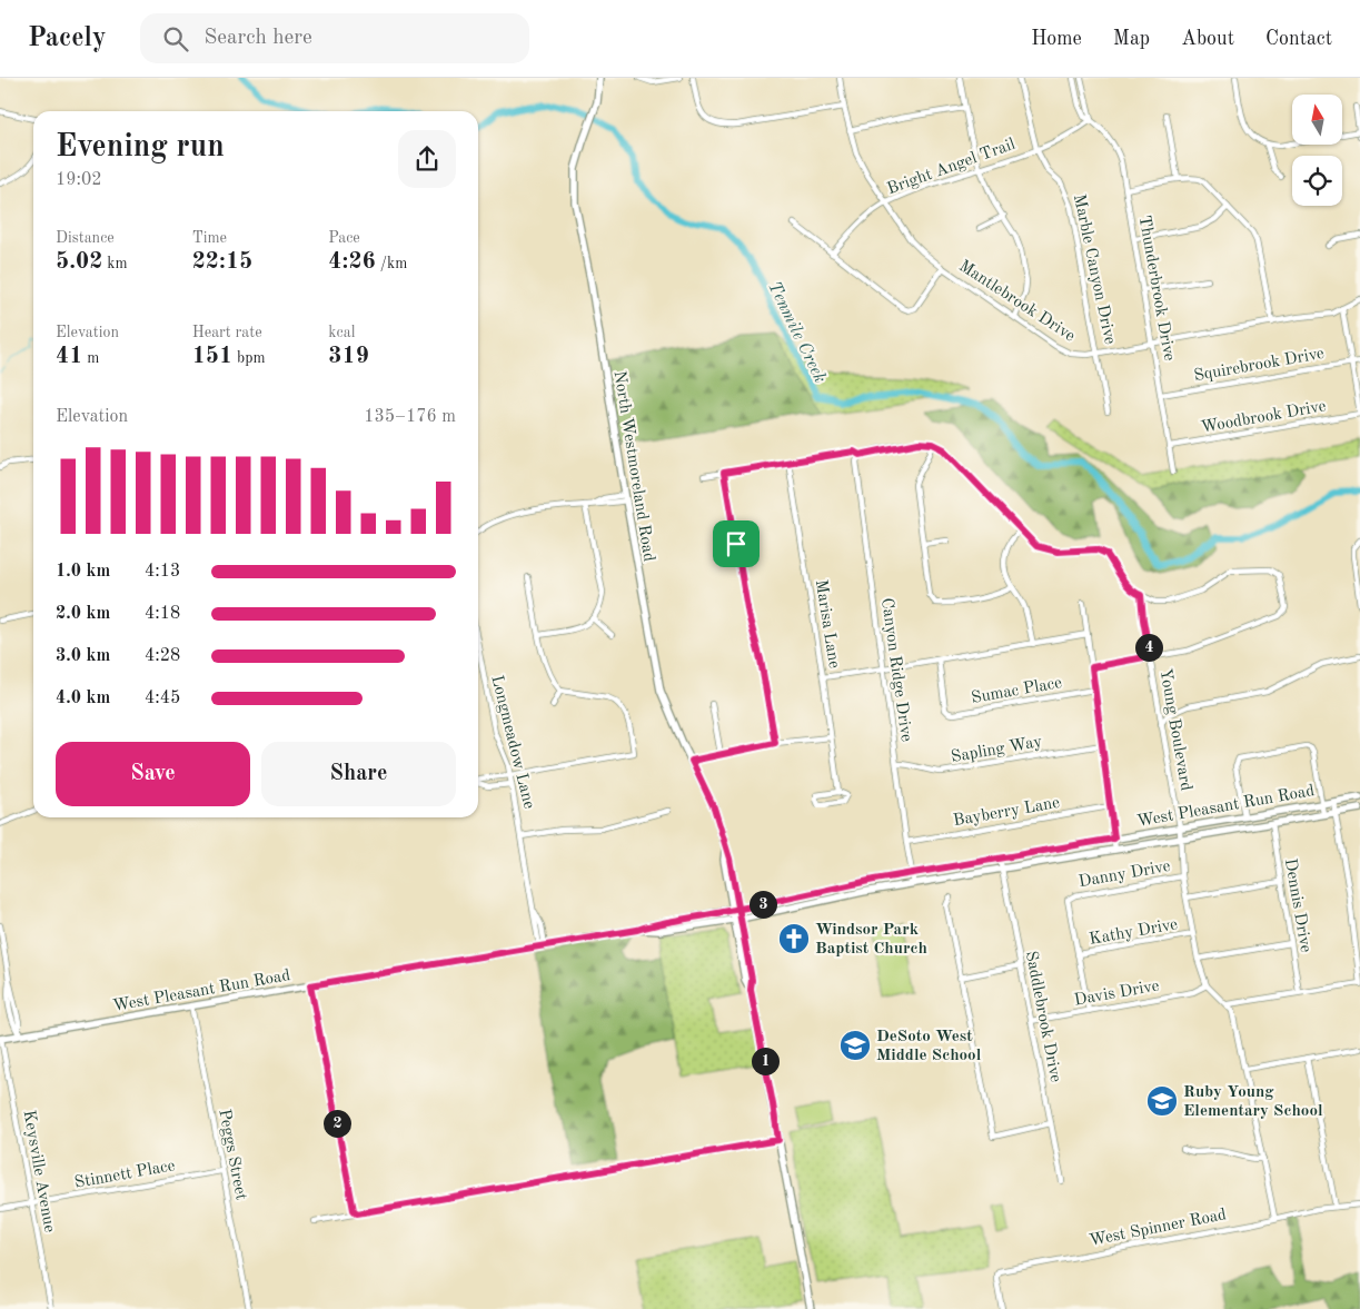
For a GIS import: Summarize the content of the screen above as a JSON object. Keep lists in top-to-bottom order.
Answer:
{
  "streets": {
    "main road": ["North Westmoreland Road", "West Pleasant Run Road"],
    "street": [
      "Bright Angel Trail",
      "Marble Canyon Drive",
      "Thunderbrook Drive",
      "Mantlebrook Drive",
      "Squirebrook Drive",
      "Woodbrook Drive",
      "Marisa Lane",
      "Canyon Ridge Drive",
      "Sumac Place",
      "Young Boulevard",
      "Longmeadow Lane",
      "Sapling Way",
      "Bayberry Lane",
      "Danny Drive",
      "Dennis Drive",
      "Kathy Drive",
      "Davis Drive",
      "Saddlebrook Drive",
      "Peggs Street",
      "Keysville Avenue",
      "Stinnett Place",
      "West Spinner Road"
    ]
  },
  "crossings": [
    ["Bright Angel Trail", "Marble Canyon Drive"],
    ["Bright Angel Trail", "Thunderbrook Drive"],
    ["Bright Angel Trail", "Mantlebrook Drive"],
    ["Marble Canyon Drive", "Mantlebrook Drive"],
    ["Thunderbrook Drive", "Mantlebrook Drive"],
    ["Thunderbrook Drive", "Squirebrook Drive"],
    ["Thunderbrook Drive", "Woodbrook Drive"],
    ["North Westmoreland Road", "West Pleasant Run Road"],
    ["Canyon Ridge Drive", "Sapling Way"],
    ["Canyon Ridge Drive", "West Pleasant Run Road"],
    ["Canyon Ridge Drive", "Bayberry Lane"],
    ["Young Boulevard", "West Pleasant Run Road"],
    ["Young Boulevard", "Danny Drive"],
    ["Young Boulevard", "Kathy Drive"],
    ["Young Boulevard", "Davis Drive"],
    ["Young Boulevard", "West Spinner Road"],
    ["Longmeadow Lane", "West Pleasant Run Road"],
    ["West Pleasant Run Road", "Dennis Drive"],
    ["West Pleasant Run Road", "Saddlebrook Drive"],
    ["West Pleasant Run Road", "Peggs Street"],
    ["West Pleasant Run Road", "Keysville Avenue"],
    ["Danny Drive", "Kathy Drive"],
    ["Davis Drive", "Saddlebrook Drive"],
    ["Peggs Street", "Stinnett Place"],
    ["Keysville Avenue", "Stinnett Place"]
  ],
  "water": ["Tenmile Creek"],
  "places": {
    "church": ["Windsor Park Baptist Church"],
    "school or university": ["DeSoto West Middle School", "Ruby Young Elementary School"]
  },
  "north": "top",
  "page": {
    "header": "Pacely",
    "search": "Search here",
    "nav": [
      "Home",
      "Map",
      "About",
      "Contact"
    ],
    "heading": ["Evening run", "19:02"],
    "stats": [
      ["Distance", "5.02 km"],
      ["Time", "22:15"],
      ["Pace", "4:26 /km"],
      ["Elevation", "41 m"],
      ["Heart rate", "151 bpm"],
      ["kcal", "319"]
    ],
    "chart": ["Elevation", "135–176 m"],
    "list": [
      {
        "name": "1.0 km",
        "note": "4:13"
      },
      {
        "name": "2.0 km",
        "note": "4:18"
      },
      {
        "name": "3.0 km",
        "note": "4:28"
      },
      {
        "name": "4.0 km",
        "note": "4:45"
      }
    ],
    "pins": [
      "4",
      "3",
      "1",
      "2"
    ],
    "buttons": ["Save", "Share"]
  }
}
